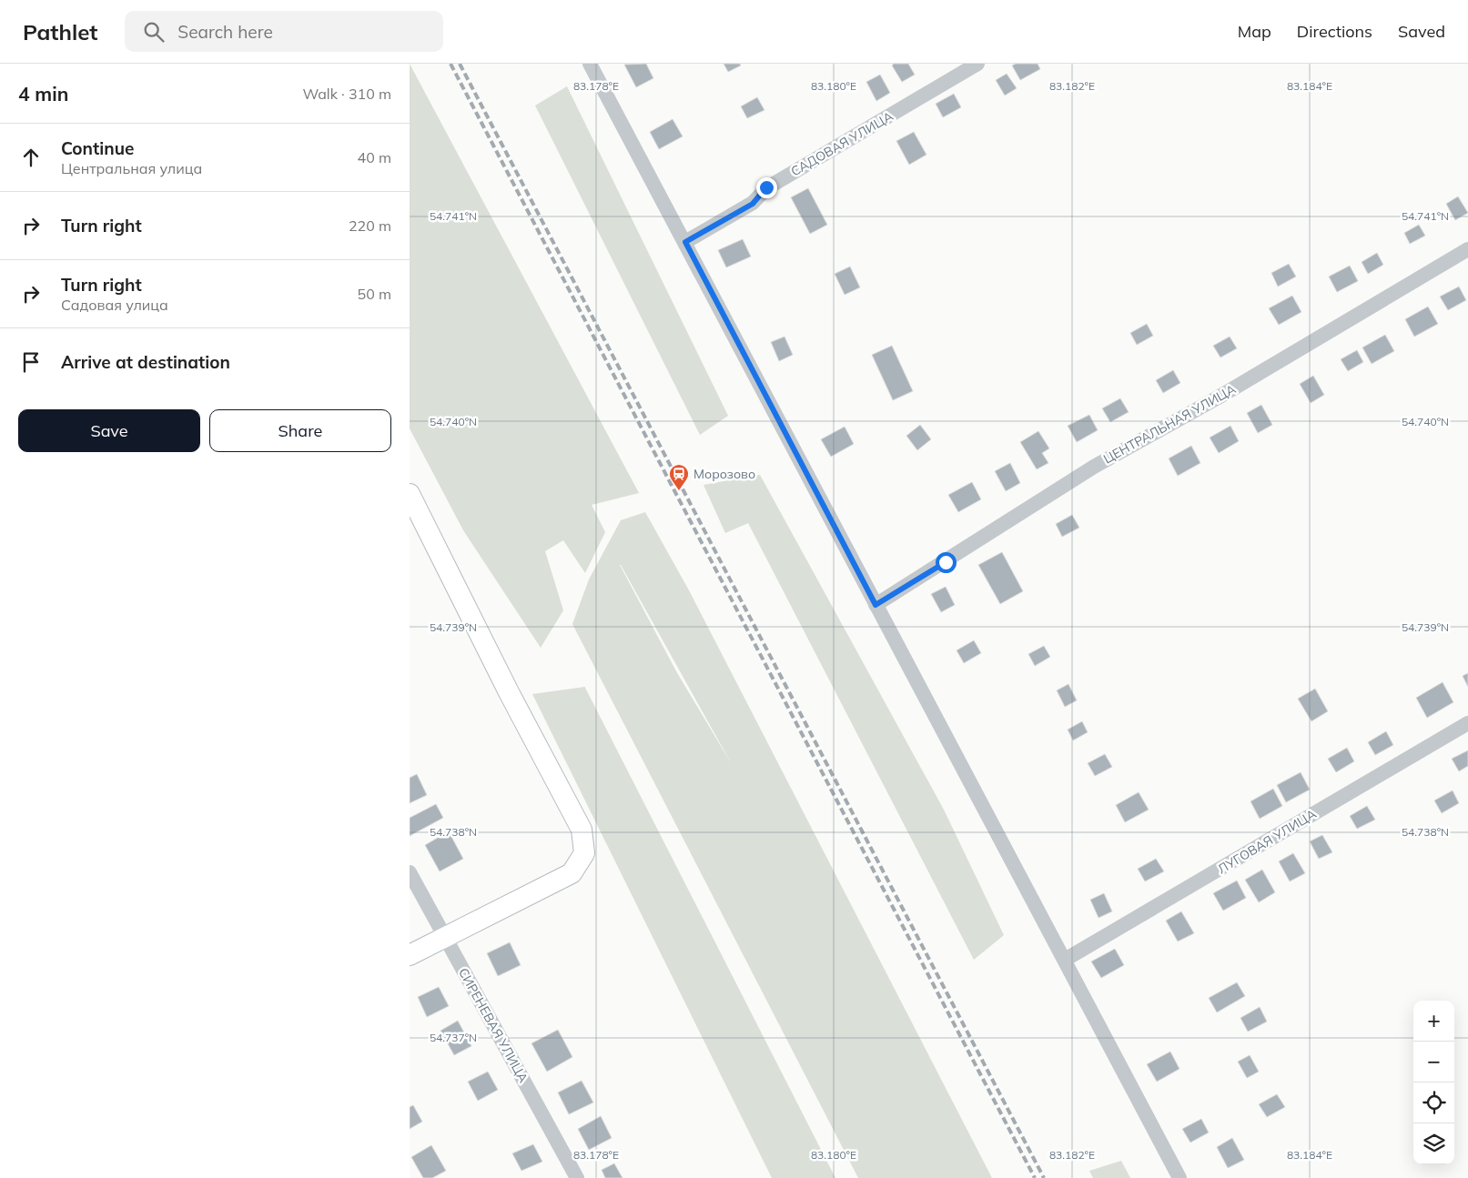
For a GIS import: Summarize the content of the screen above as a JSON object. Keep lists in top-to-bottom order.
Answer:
{
  "streets": {
    "street": [
      "САДОВАЯ УЛИЦА",
      "ЦЕНТРАЛЬНАЯ УЛИЦА",
      "ЛУГОВАЯ УЛИЦА",
      "СИРЕНЕВАЯ УЛИЦА"
    ]
  },
  "places": {
    "station": ["Морозово"]
  },
  "page": {
    "header": "Pathlet",
    "search": "Search here",
    "nav": ["Map", "Directions", "Saved"],
    "heading": ["4 min", "Walk · 310 m"],
    "list": [
      ["Continue", "Центральная улица", "40 m"],
      ["Turn right", "220 m"],
      ["Turn right", "Садовая улица", "50 m"],
      "Arrive at destination"
    ],
    "buttons": ["Save", "Share"],
    "map_buttons": ["+", "−"]
  },
  "coordinates": [
    "83.178°E",
    "83.180°E",
    "83.182°E",
    "83.184°E",
    "54.741°N",
    "54.740°N",
    "54.739°N",
    "54.738°N",
    "54.737°N"
  ]
}
